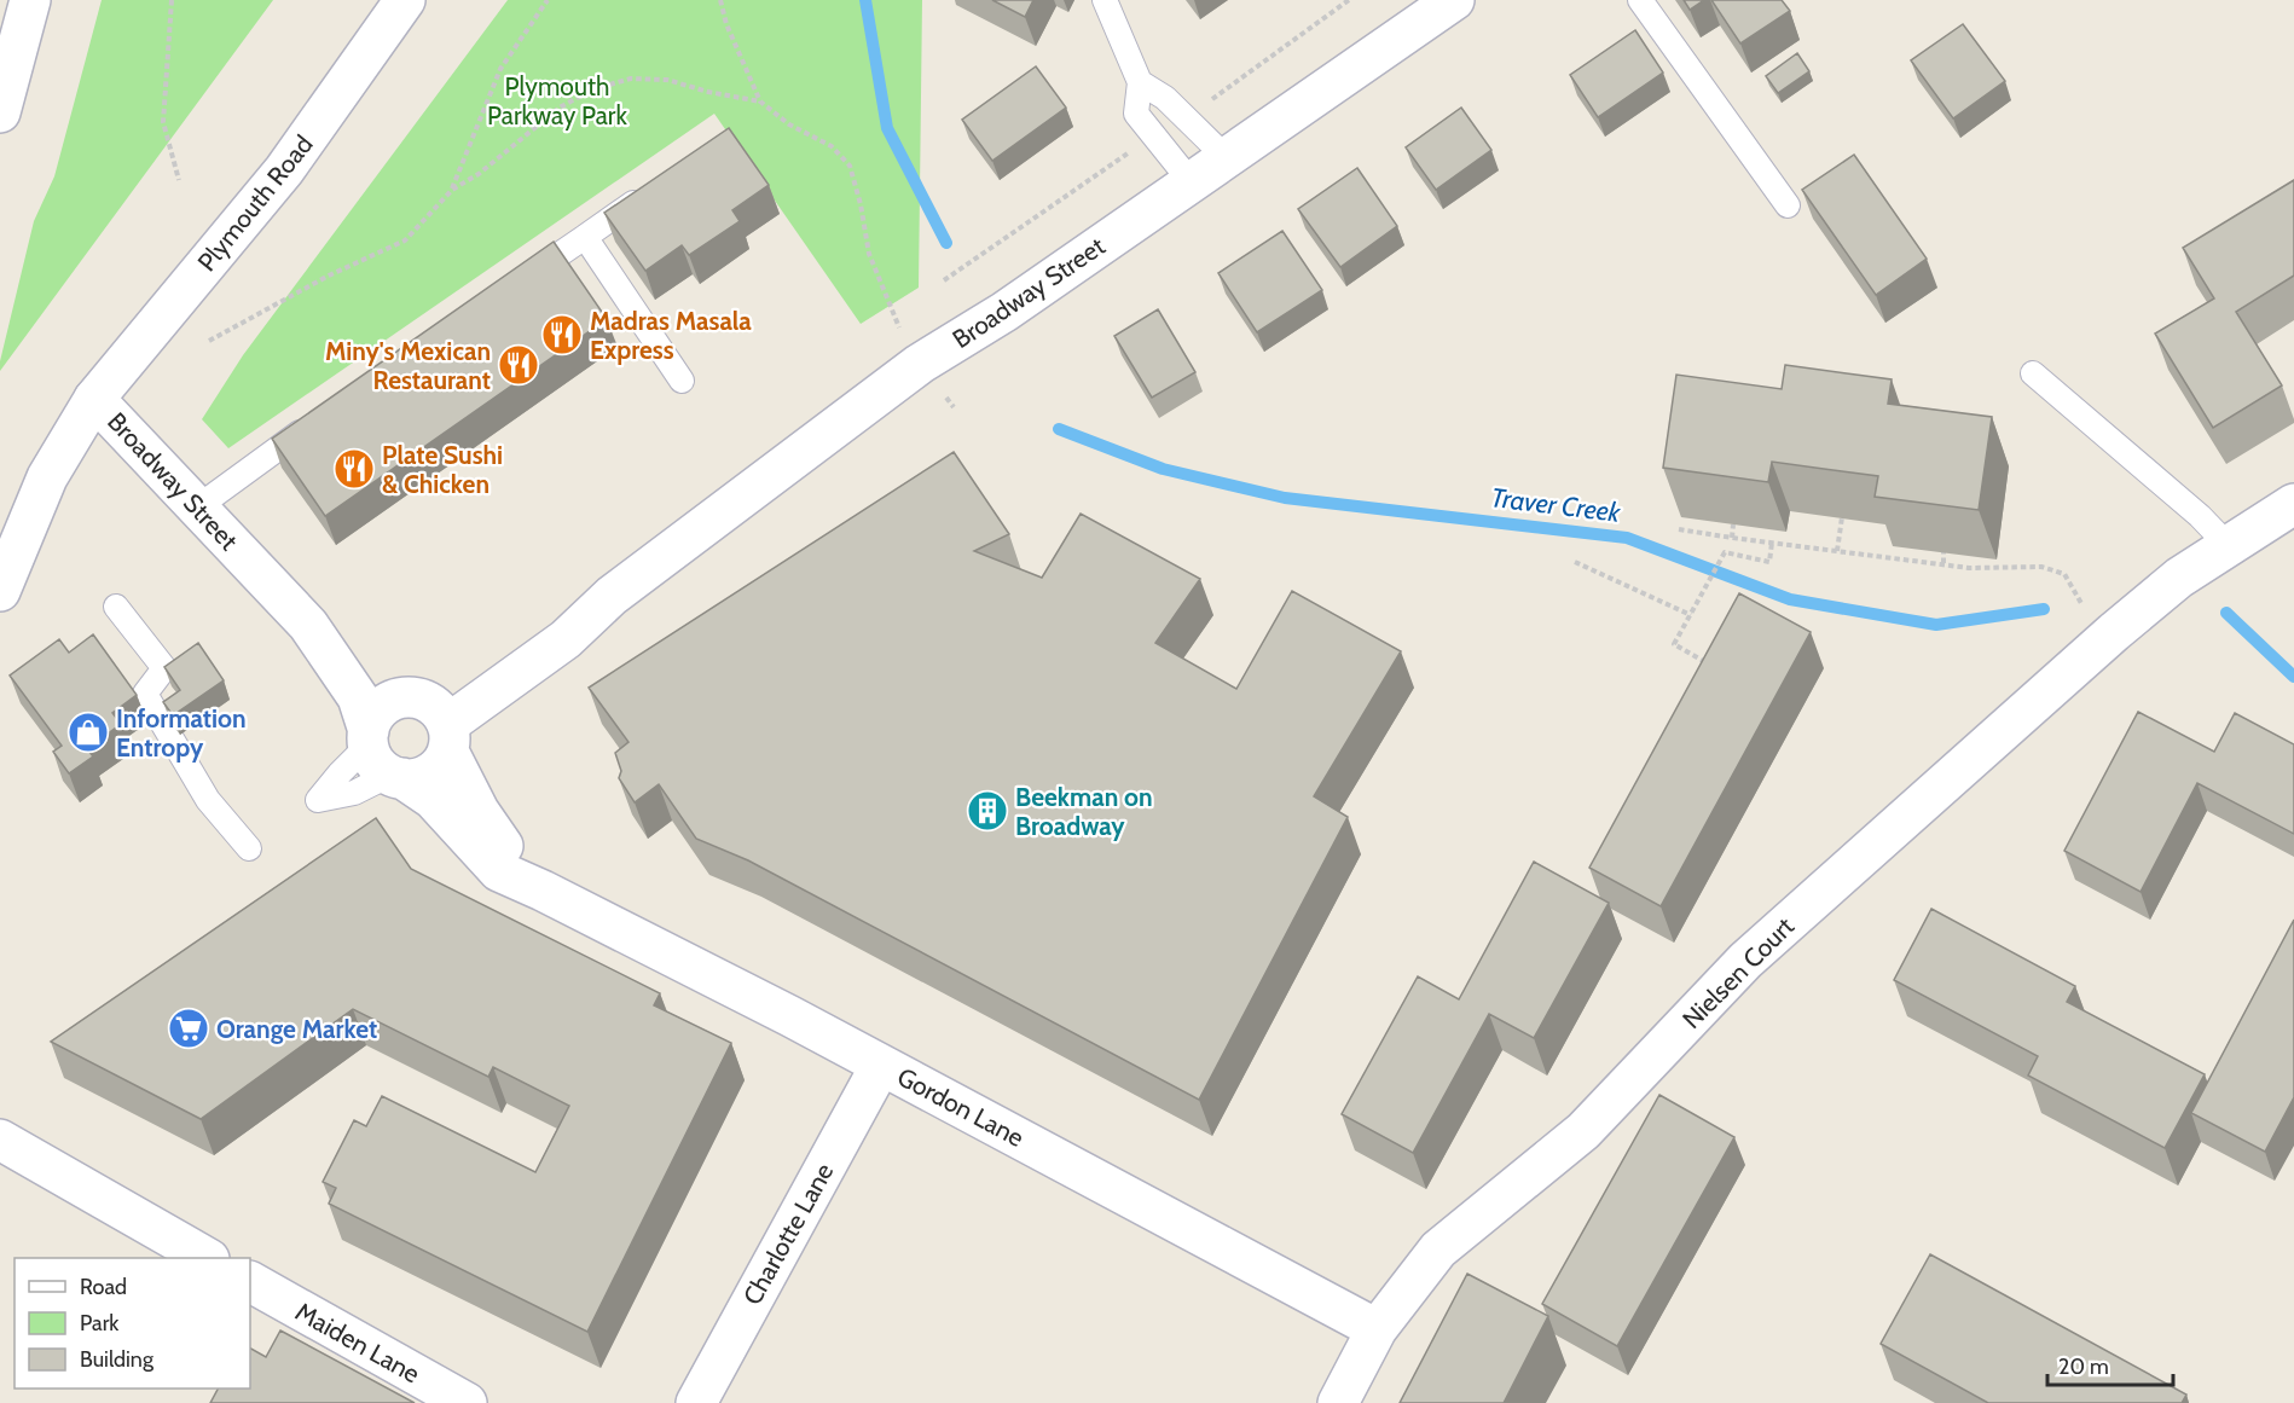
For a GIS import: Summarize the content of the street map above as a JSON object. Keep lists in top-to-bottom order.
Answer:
{
  "streets": {
    "street": [
      "Plymouth Road",
      "Broadway Street",
      "Nielsen Court",
      "Gordon Lane",
      "Charlotte Lane",
      "Maiden Lane"
    ]
  },
  "crossings": [
    ["Plymouth Road", "Broadway Street"],
    ["Broadway Street", "Gordon Lane"],
    ["Nielsen Court", "Gordon Lane"],
    ["Gordon Lane", "Charlotte Lane"]
  ],
  "water": ["Traver Creek"],
  "parks": ["Plymouth Parkway Park"],
  "places": {
    "restaurant": ["Madras Masala Express", "Miny's Mexican Restaurant", "Plate Sushi & Chicken"],
    "shop": ["Information Entropy"],
    "building": ["Beekman on Broadway"],
    "supermarket": ["Orange Market"]
  },
  "legend": ["Road", "Park", "Building"],
  "scale_bar": "20 m"
}
